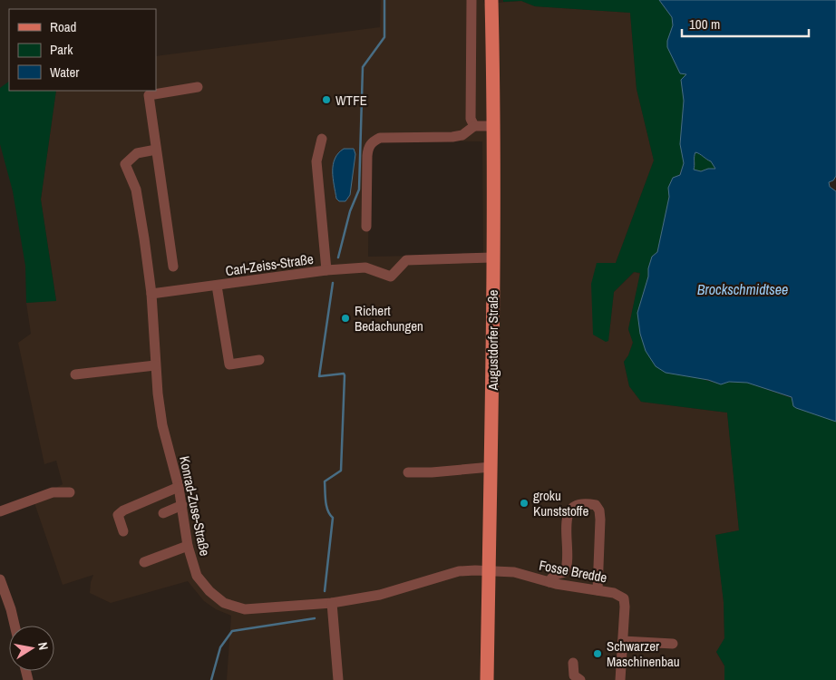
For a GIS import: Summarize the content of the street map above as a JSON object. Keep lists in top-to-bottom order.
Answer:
{
  "streets": {
    "main road": ["Augustdorfer Straße"],
    "street": ["Carl-Zeiss-Straße", "Konrad-Zuse-Straße", "Fosse Bredde"]
  },
  "crossings": [
    ["Carl-Zeiss-Straße", "Augustdorfer Straße"],
    ["Carl-Zeiss-Straße", "Konrad-Zuse-Straße"],
    ["Augustdorfer Straße", "Konrad-Zuse-Straße"],
    ["Augustdorfer Straße", "Fosse Bredde"],
    ["Konrad-Zuse-Straße", "Fosse Bredde"]
  ],
  "water": ["Brockschmidtsee"],
  "places": [
    "WTFE",
    "Richert Bedachungen",
    "groku Kunststoffe",
    "Schwarzer Maschinenbau"
  ],
  "legend": ["Road", "Park", "Water"],
  "scale_bar": "100 m",
  "north": "right"
}
